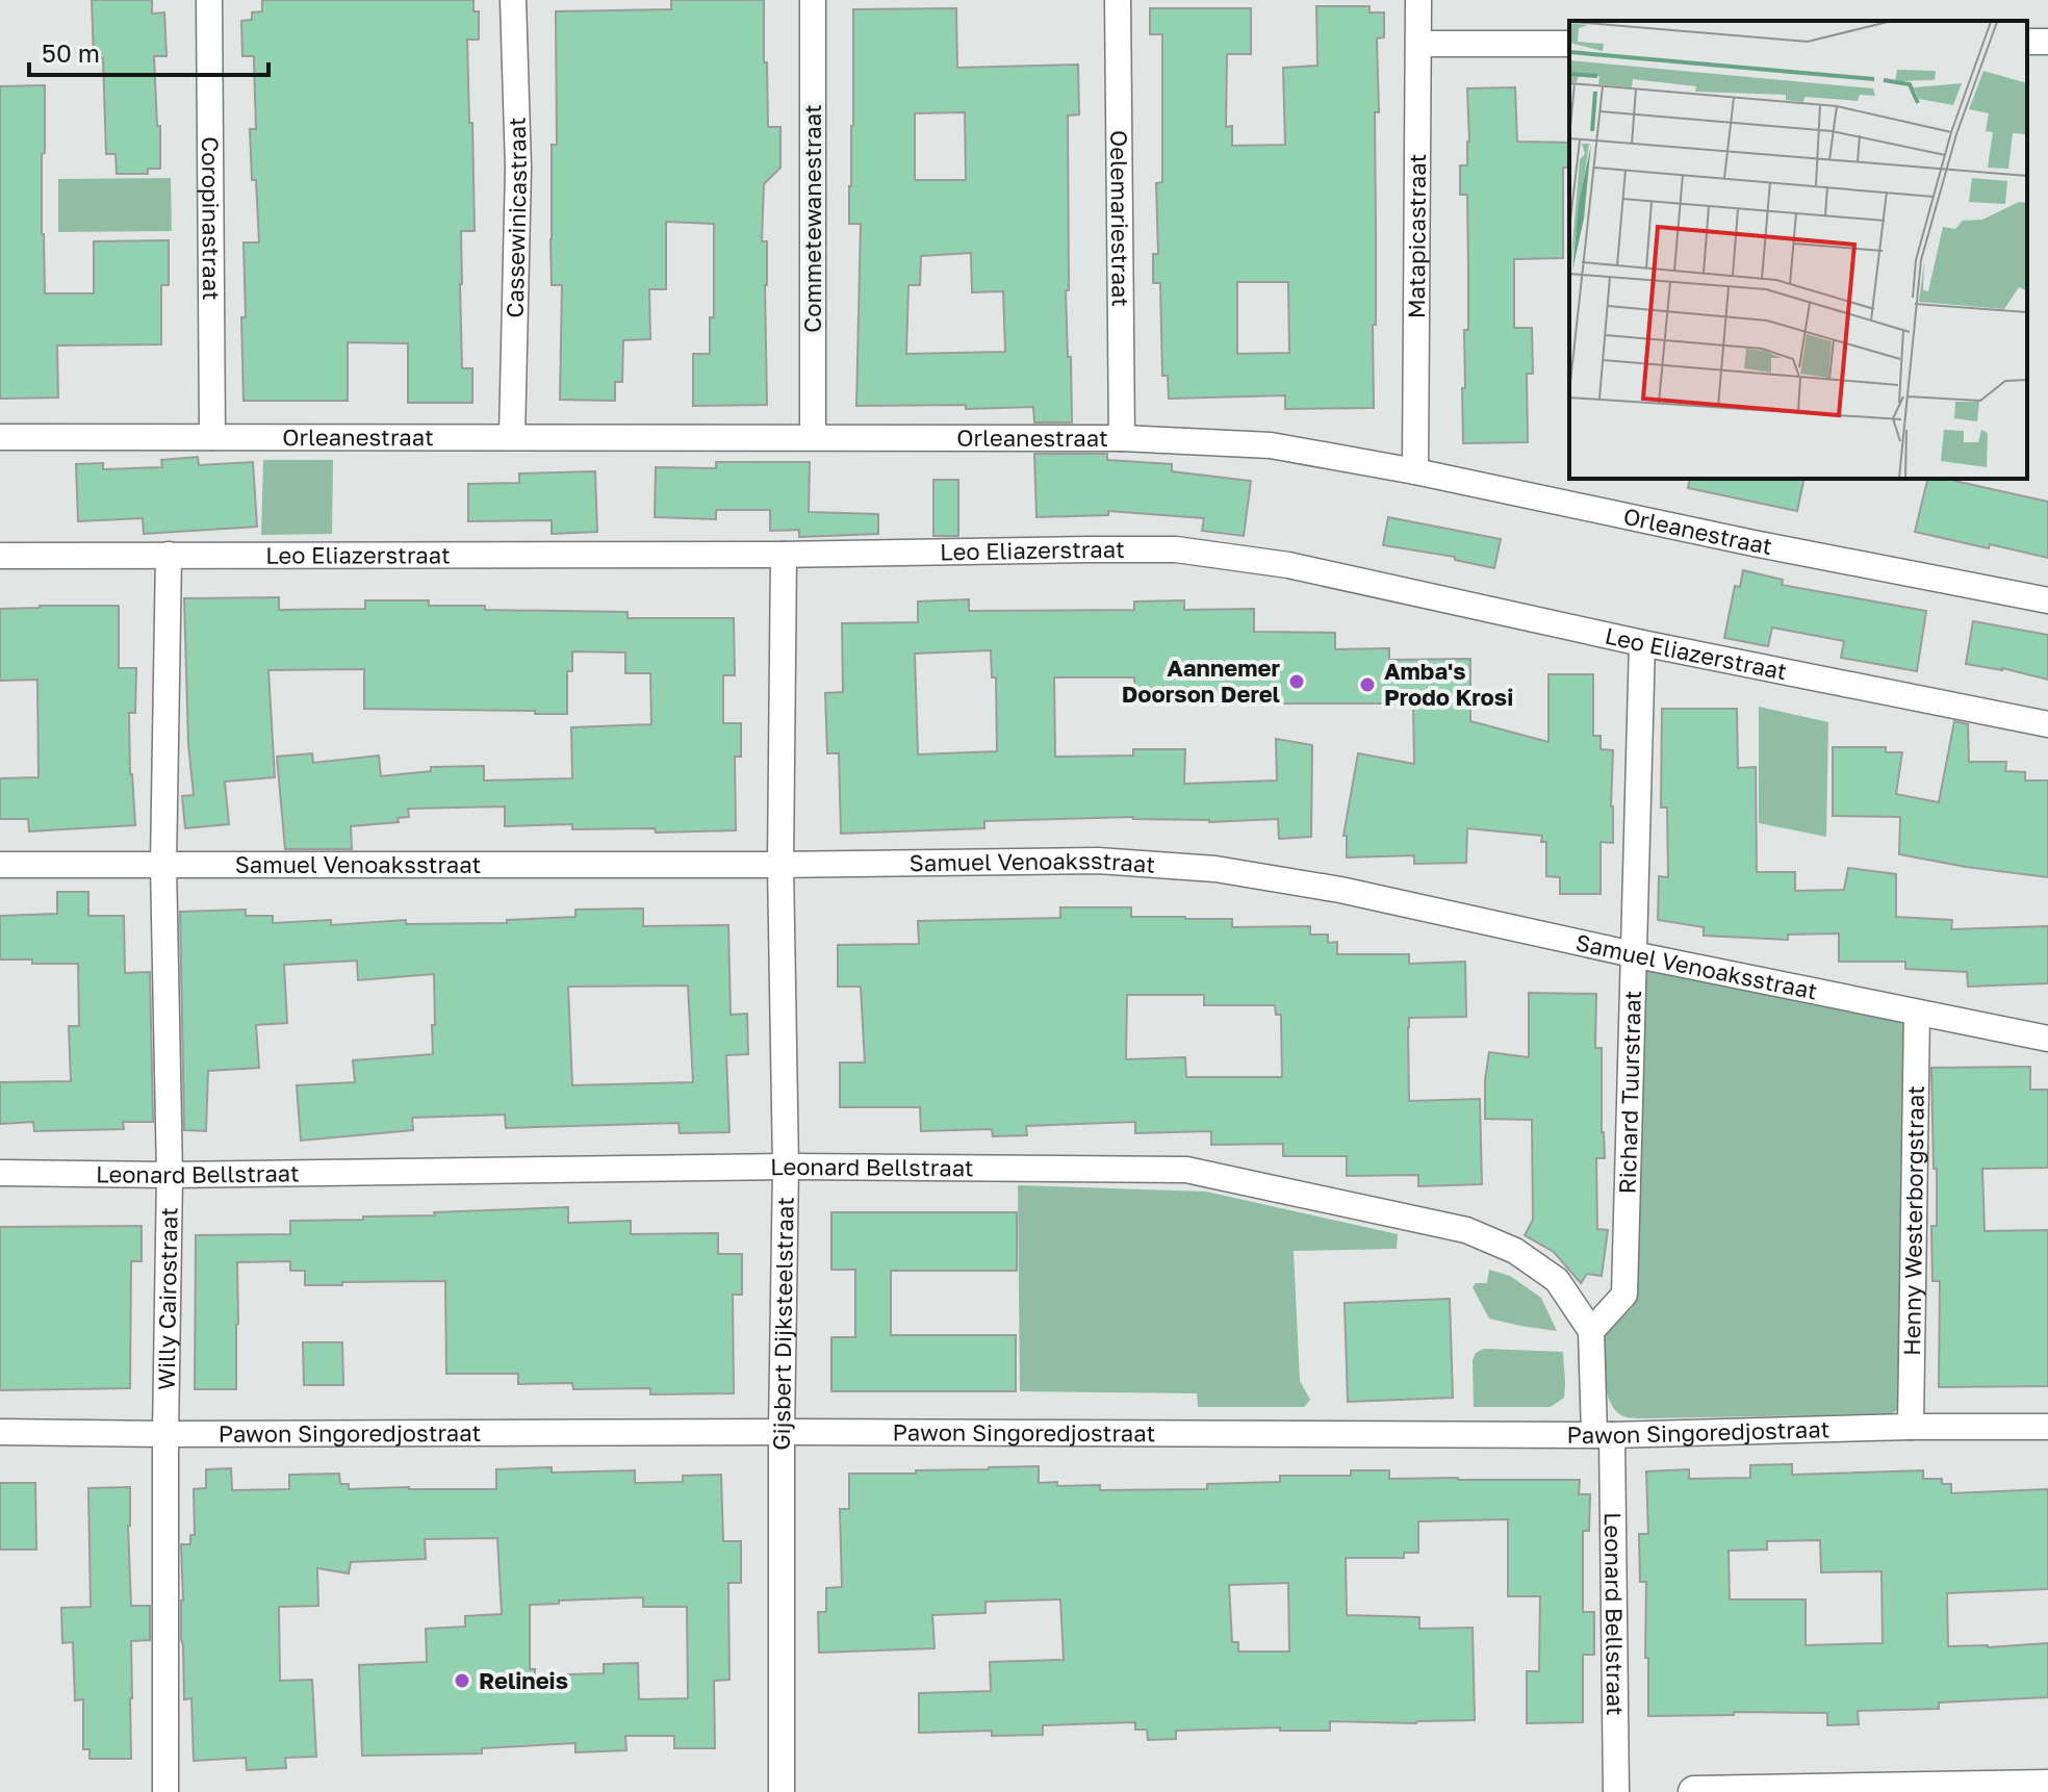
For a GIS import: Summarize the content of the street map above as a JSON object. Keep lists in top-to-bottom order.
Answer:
{
  "streets": {
    "street": [
      "Coropinastraat",
      "Cassewinicastraat",
      "Commetewanestraat",
      "Oelemariestraat",
      "Matapicastraat",
      "Orleanestraat",
      "Leo Eliazerstraat",
      "Samuel Venoaksstraat",
      "Richard Tuurstraat",
      "Leonard Bellstraat",
      "Henny Westerborgstraat",
      "Willy Cairostraat",
      "Gijsbert Dijksteelstraat",
      "Pawon Singoredjostraat"
    ]
  },
  "crossings": [
    ["Coropinastraat", "Orleanestraat"],
    ["Cassewinicastraat", "Orleanestraat"],
    ["Commetewanestraat", "Orleanestraat"],
    ["Oelemariestraat", "Orleanestraat"],
    ["Matapicastraat", "Orleanestraat"],
    ["Leo Eliazerstraat", "Richard Tuurstraat"],
    ["Leo Eliazerstraat", "Willy Cairostraat"],
    ["Leo Eliazerstraat", "Gijsbert Dijksteelstraat"],
    ["Samuel Venoaksstraat", "Richard Tuurstraat"],
    ["Samuel Venoaksstraat", "Henny Westerborgstraat"],
    ["Samuel Venoaksstraat", "Willy Cairostraat"],
    ["Samuel Venoaksstraat", "Gijsbert Dijksteelstraat"],
    ["Richard Tuurstraat", "Leonard Bellstraat"],
    ["Leonard Bellstraat", "Willy Cairostraat"],
    ["Leonard Bellstraat", "Gijsbert Dijksteelstraat"],
    ["Leonard Bellstraat", "Pawon Singoredjostraat"],
    ["Henny Westerborgstraat", "Pawon Singoredjostraat"],
    ["Willy Cairostraat", "Pawon Singoredjostraat"],
    ["Gijsbert Dijksteelstraat", "Pawon Singoredjostraat"]
  ],
  "places": ["Aannemer Doorson Derel", "Amba's Prodo Krosi", "Relineis"],
  "scale_bar": "50 m"
}
